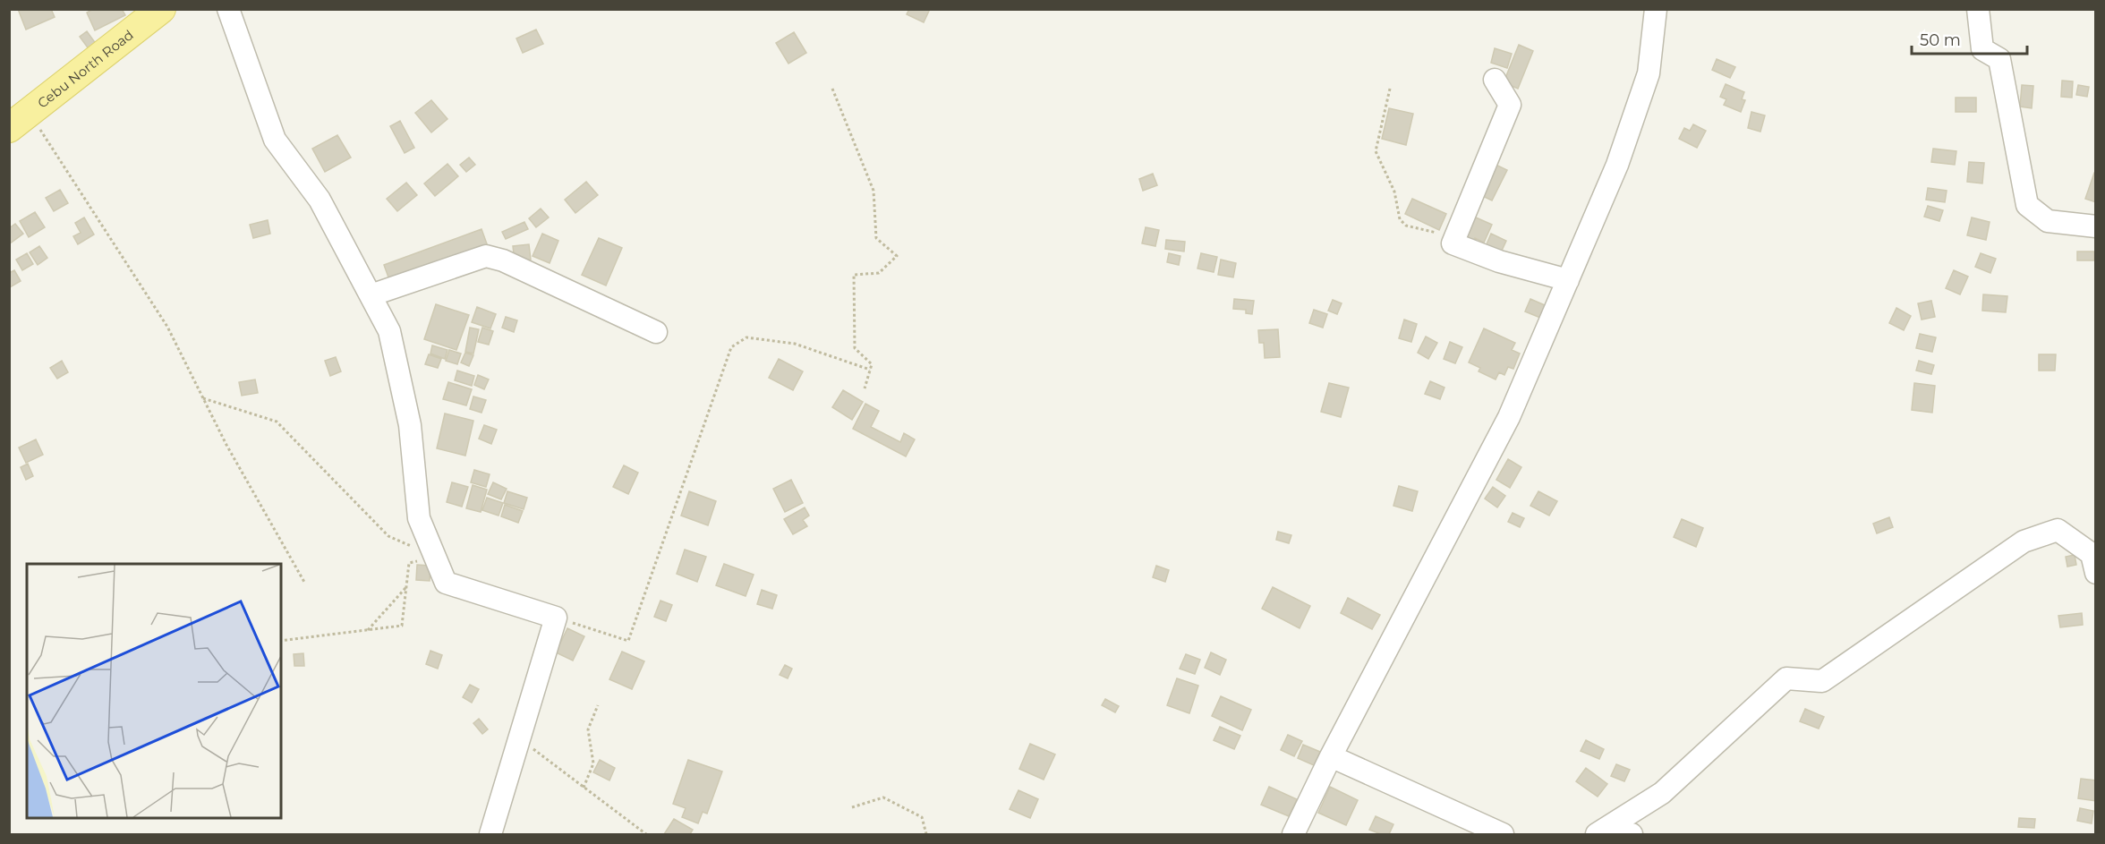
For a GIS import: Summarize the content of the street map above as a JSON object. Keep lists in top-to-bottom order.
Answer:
{
  "streets": {
    "main road": ["Cebu North Road"]
  },
  "scale_bar": "50 m"
}
